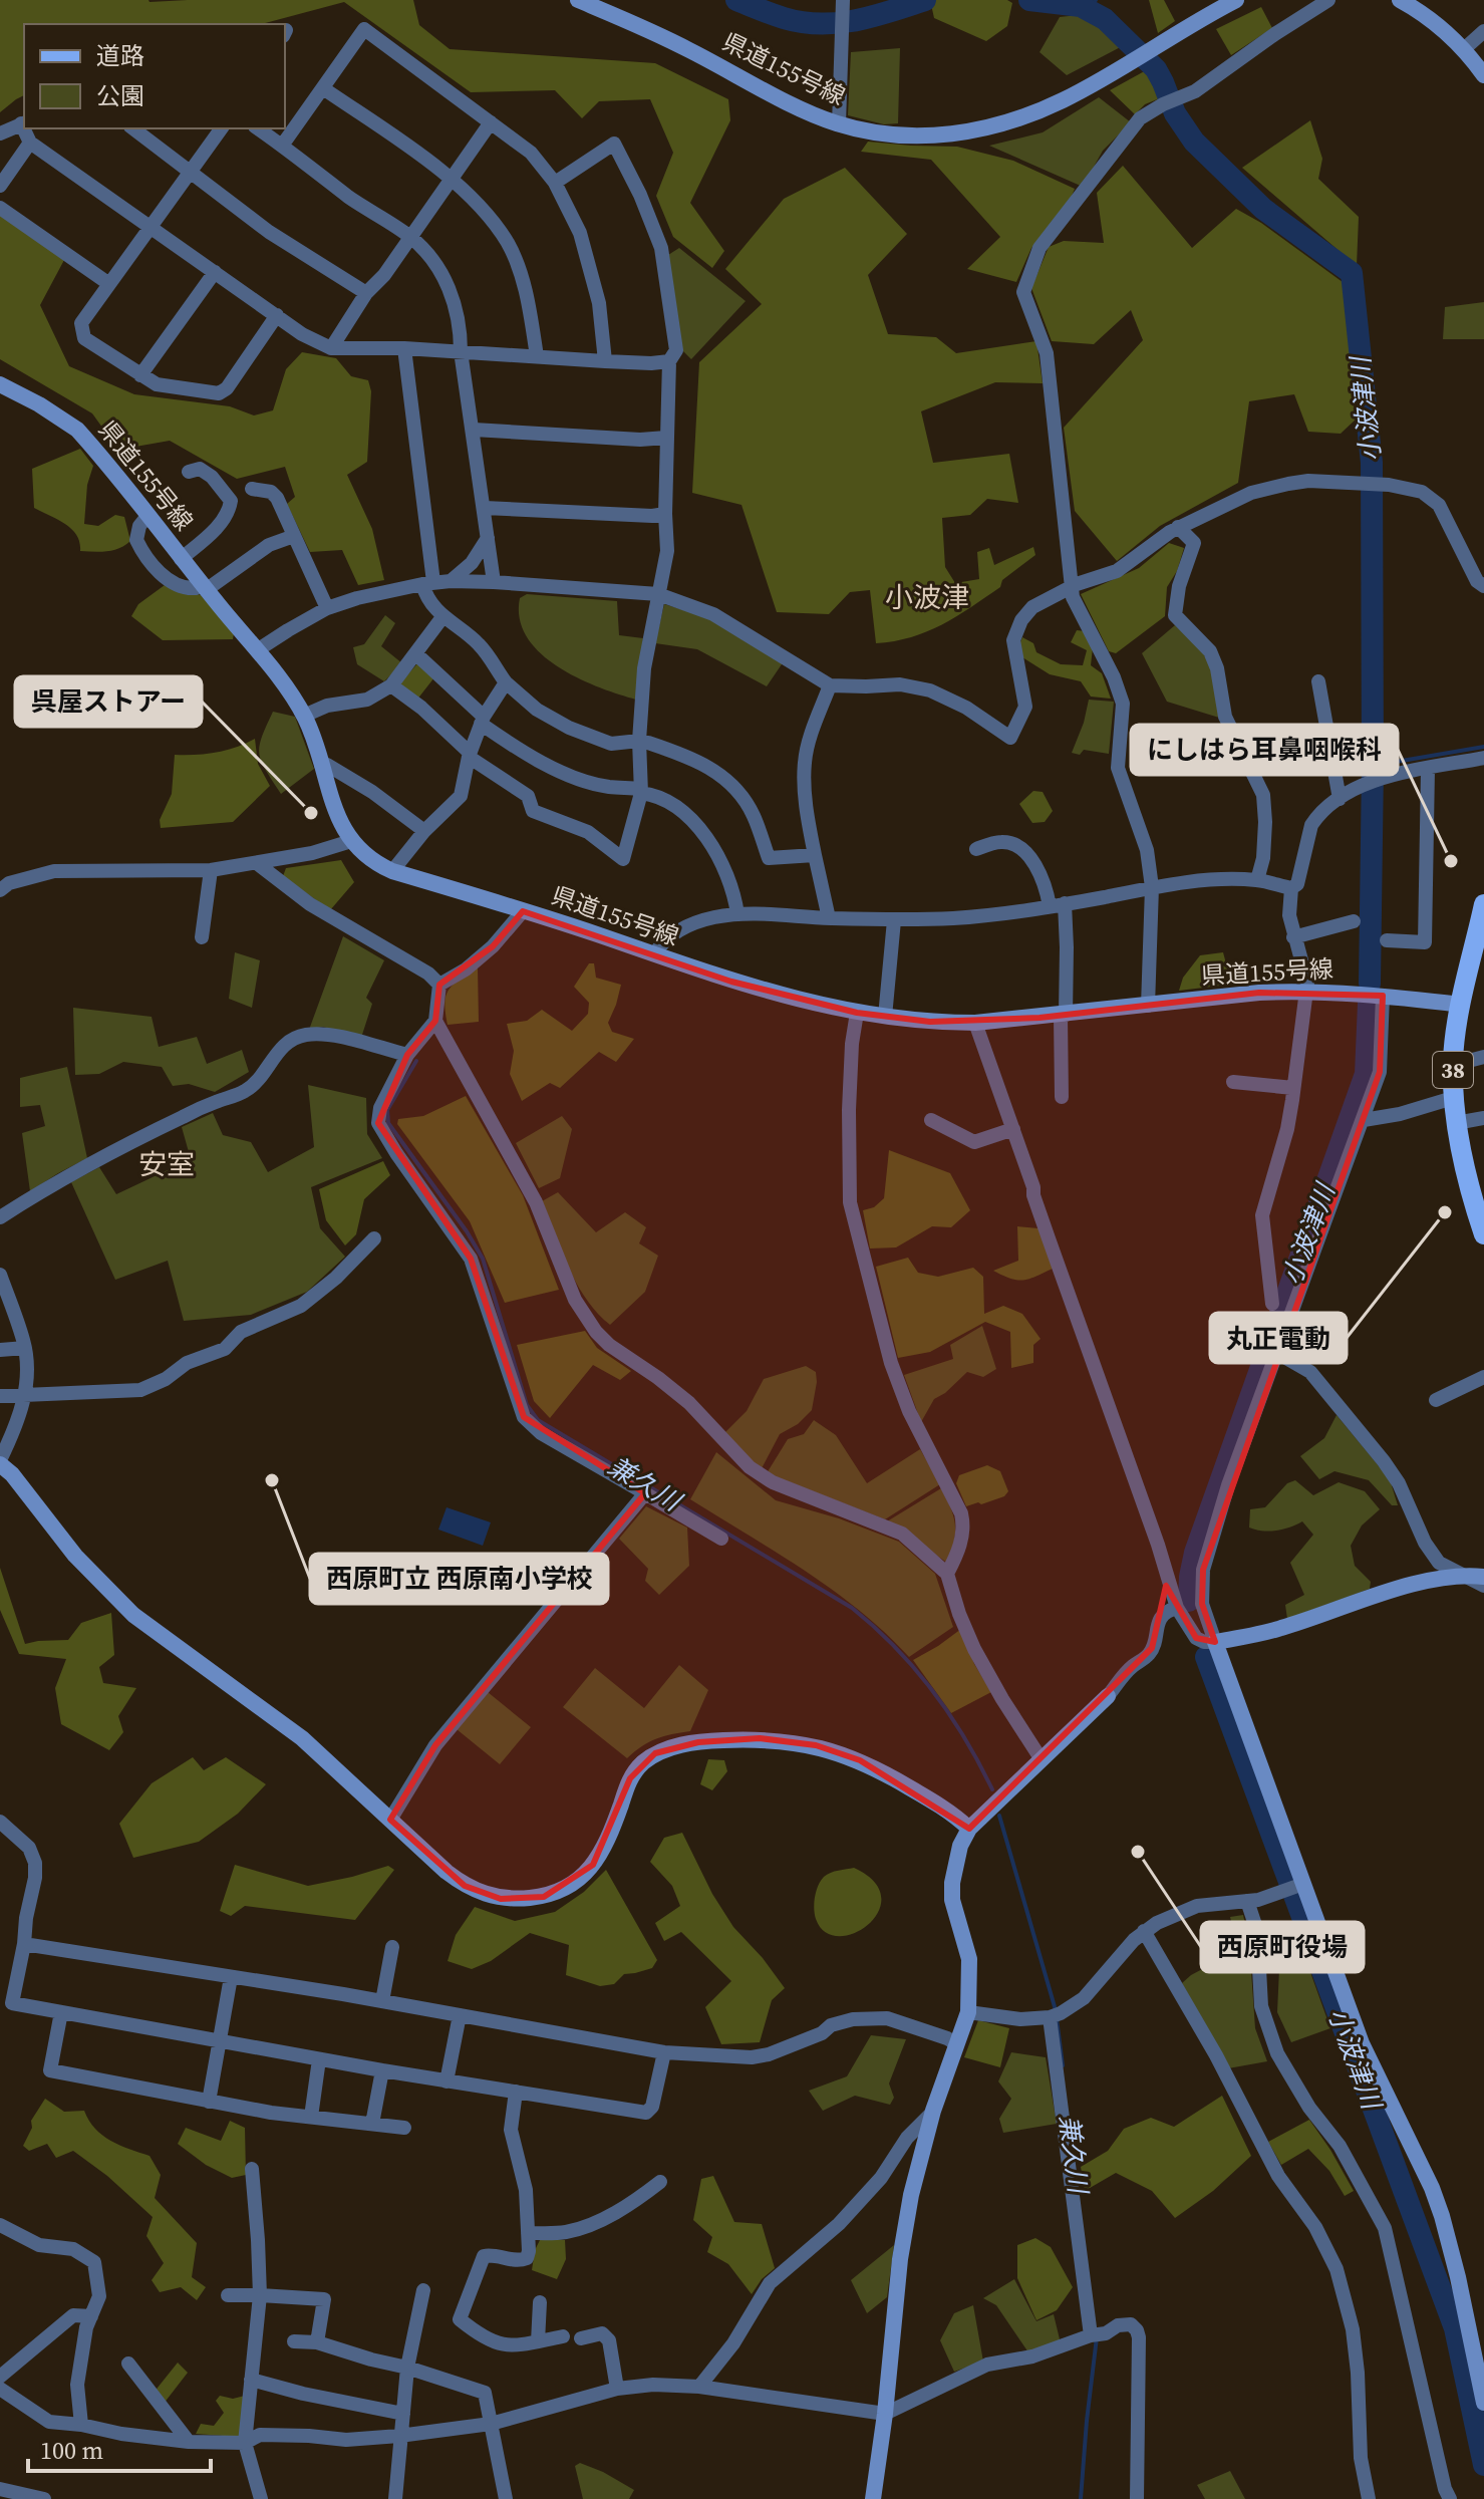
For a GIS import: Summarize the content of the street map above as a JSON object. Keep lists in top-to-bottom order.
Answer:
{
  "streets": {
    "main road": ["38"],
    "street": ["県道155号線"]
  },
  "crossings": [
    ["県道155号線", "38"]
  ],
  "districts": ["小波津", "安室"],
  "water": ["小波津川", "兼久川"],
  "places": [
    "呉屋ストアー",
    "にしはら耳鼻咽喉科",
    "丸正電動",
    "西原町立 西原南小学校",
    "西原町役場"
  ],
  "legend": ["道路", "公園"],
  "scale_bar": "100 m"
}
